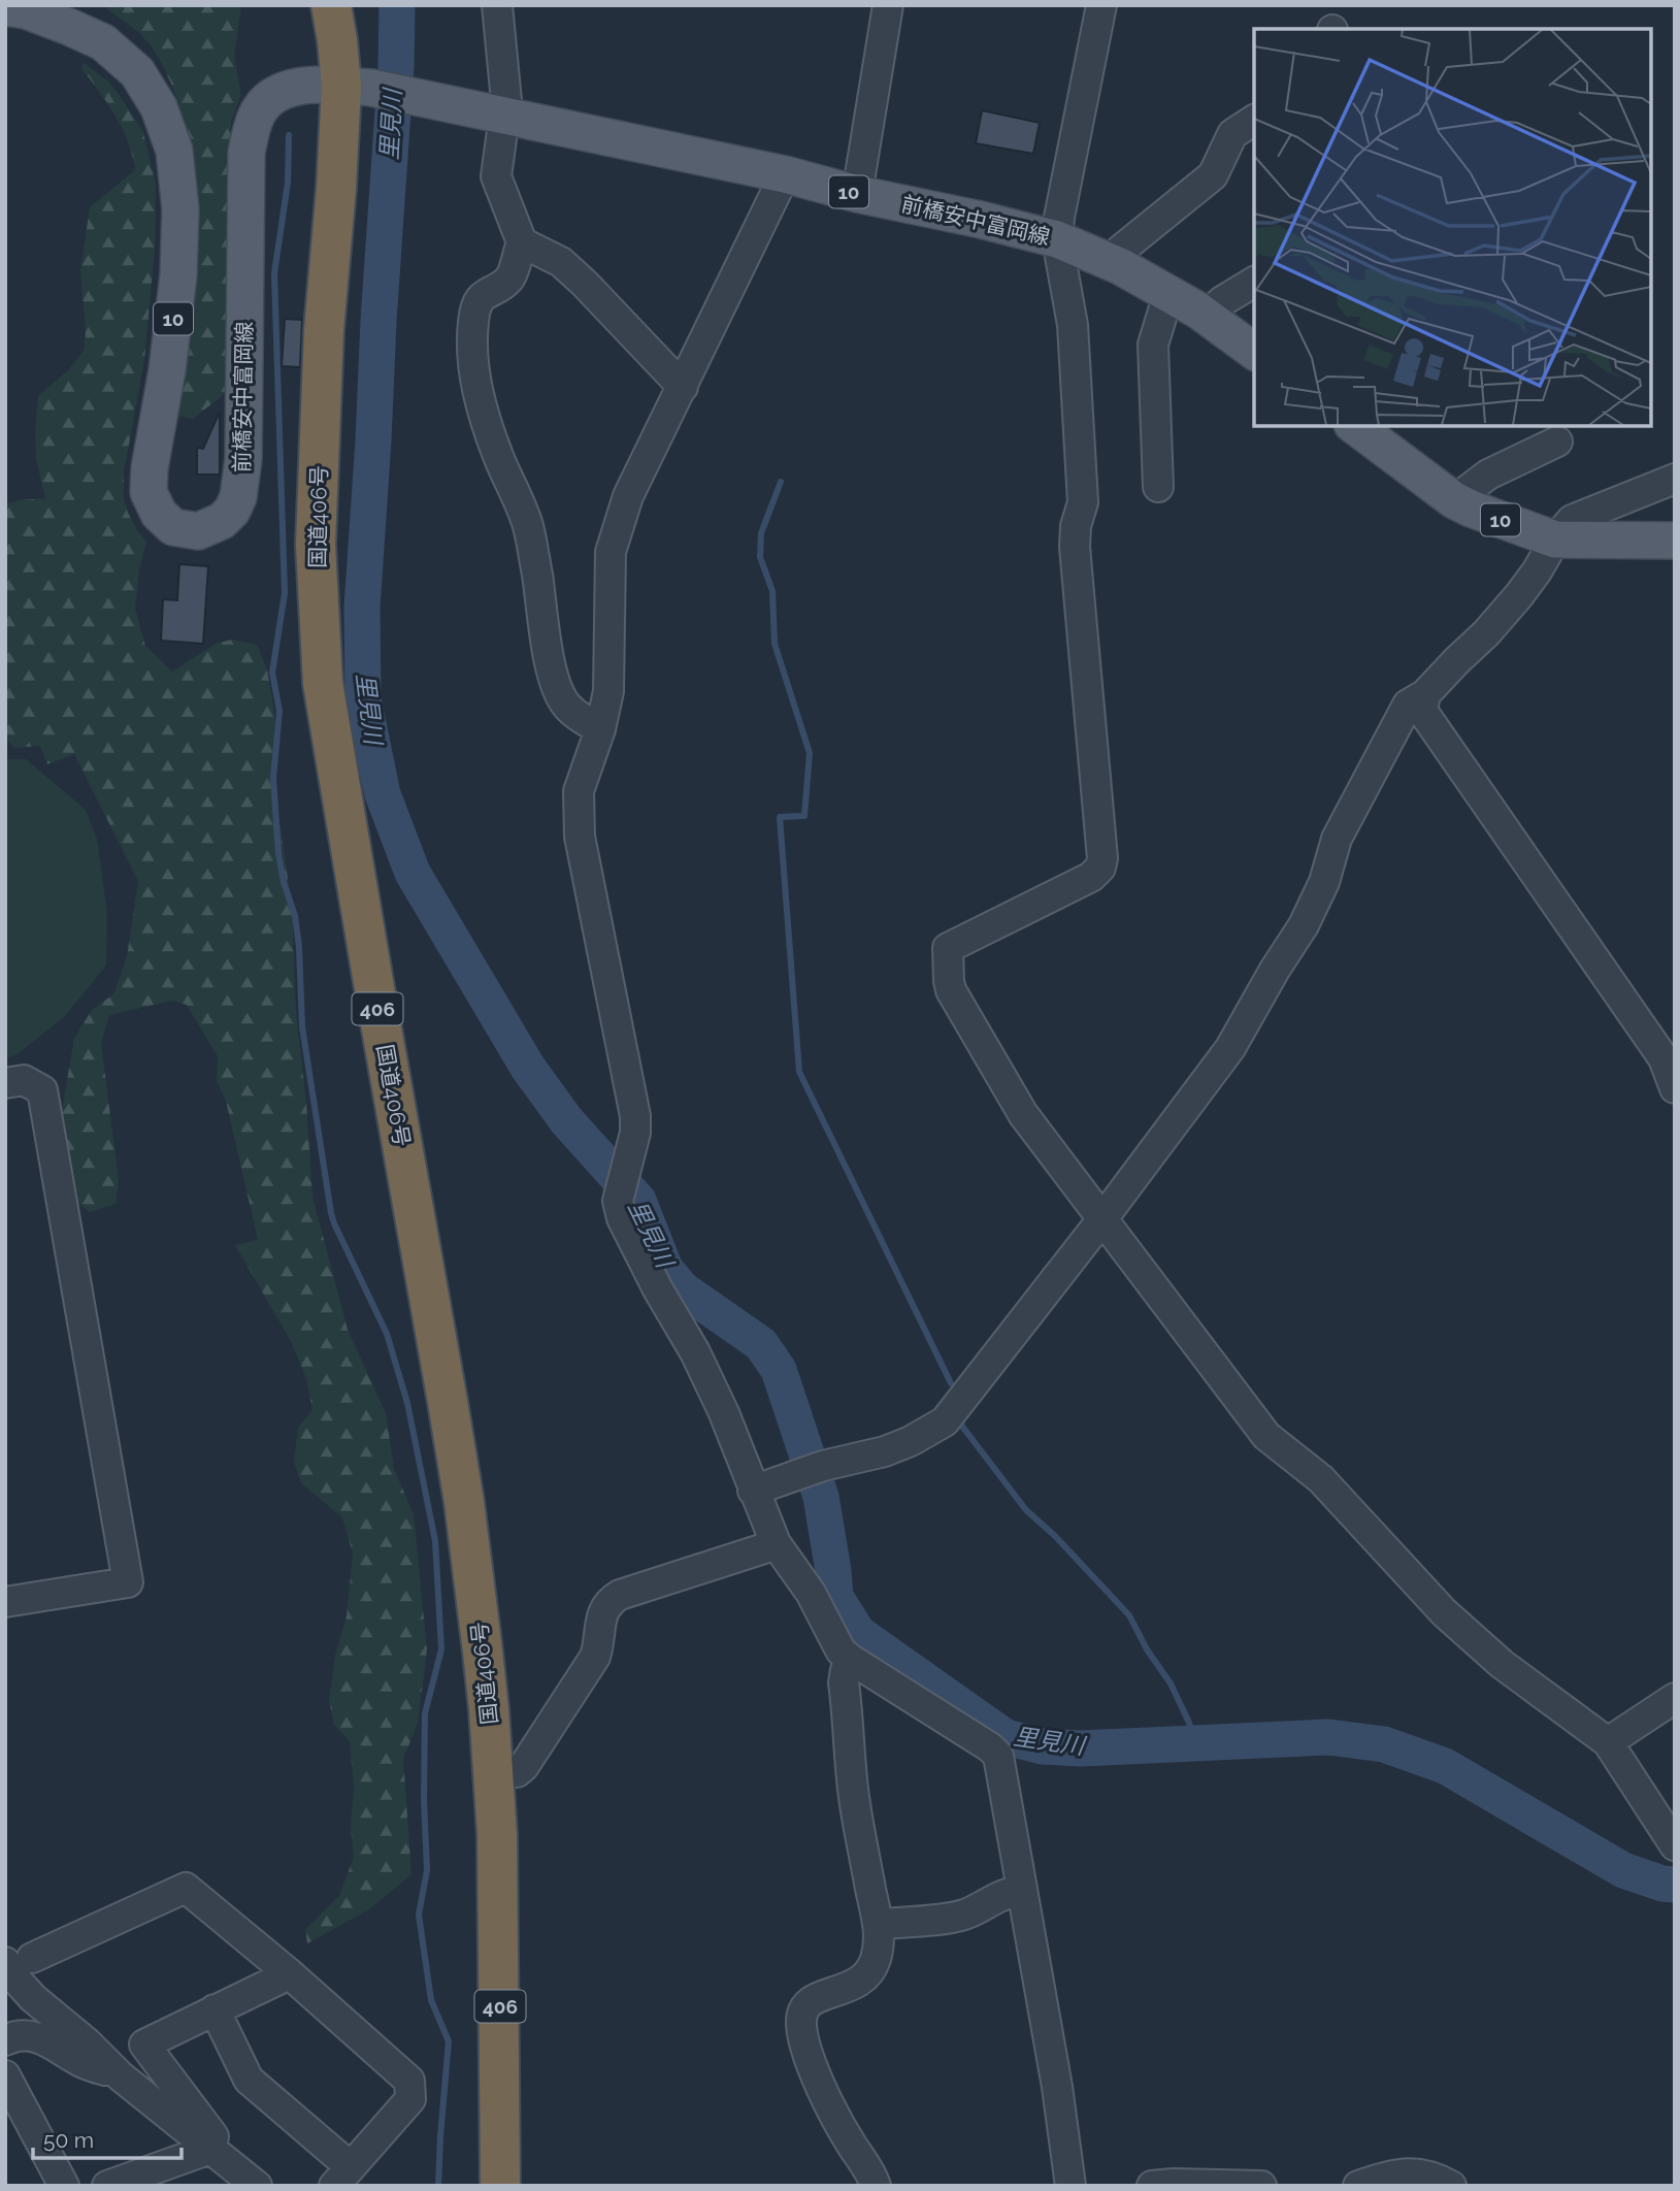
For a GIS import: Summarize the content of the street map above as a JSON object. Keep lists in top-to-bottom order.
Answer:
{
  "streets": {
    "highway": ["国道406号", "406"],
    "main road": ["10", "前橋安中富岡線"]
  },
  "crossings": [
    ["前橋安中富岡線", "国道406号"]
  ],
  "water": ["里見川"],
  "scale_bar": "50 m"
}
